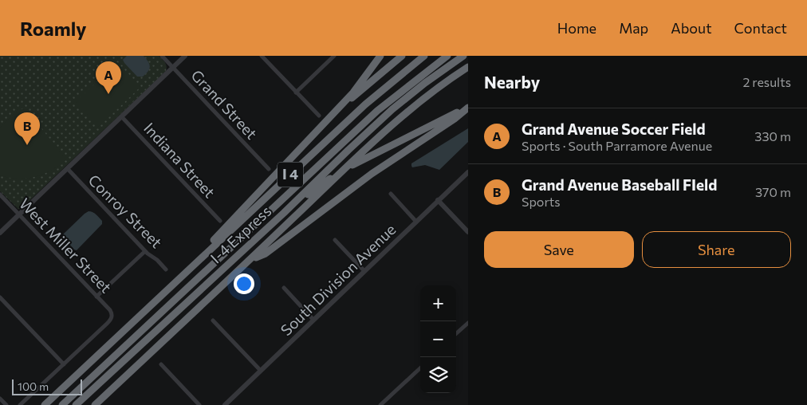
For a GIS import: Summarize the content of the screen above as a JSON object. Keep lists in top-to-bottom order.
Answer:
{
  "streets": {
    "highway": ["I 4", "I-4 Express"],
    "street": [
      "Grand Street",
      "Indiana Street",
      "Conroy Street",
      "West Miller Street",
      "South Division Avenue"
    ]
  },
  "scale_bar": "100 m",
  "page": {
    "header": "Roamly",
    "nav": [
      "Home",
      "Map",
      "About",
      "Contact"
    ],
    "heading": ["Nearby", "2 results"],
    "pins": ["A", "B"],
    "list": [
      {
        "mark": "A",
        "name": "Grand Avenue Soccer Field",
        "note": "Sports · South Parramore Avenue",
        "value": "330 m"
      },
      {
        "mark": "B",
        "name": "Grand Avenue Baseball FIeld",
        "note": "Sports",
        "value": "370 m"
      }
    ],
    "buttons": ["Save", "Share"],
    "map_buttons": ["+", "−"],
    "scale": "100 m"
  }
}
